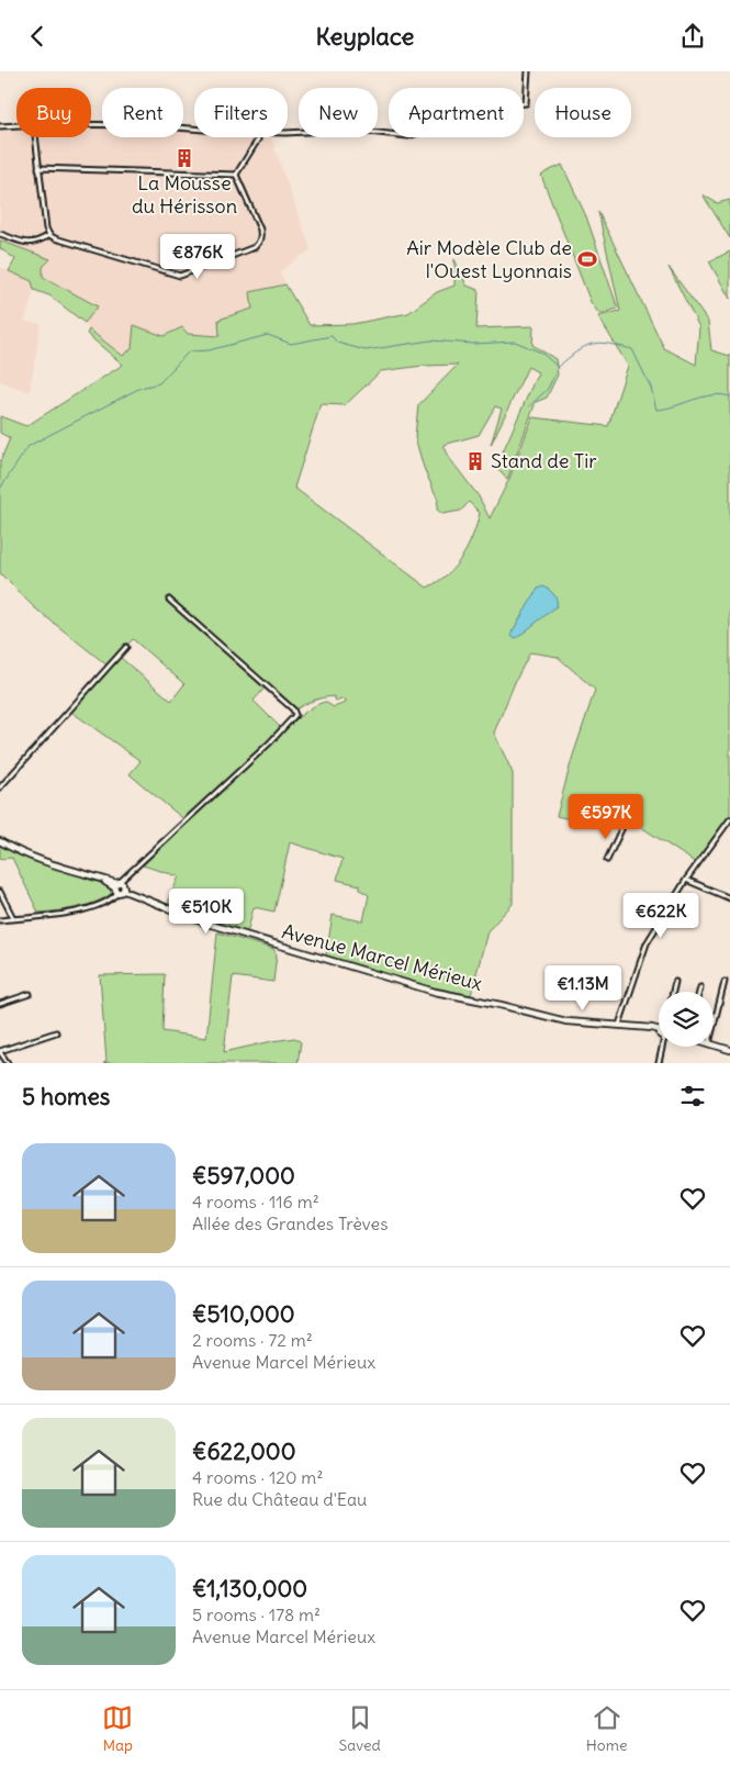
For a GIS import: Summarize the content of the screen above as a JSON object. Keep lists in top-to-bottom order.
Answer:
{
  "streets": {
    "main road": ["Avenue Marcel Mérieux"]
  },
  "places": {
    "building": ["La Mousse du Hérisson", "Stand de Tir"],
    "sports": ["Air Modèle Club de l'Ouest Lyonnais"]
  },
  "page": {
    "header": "Keyplace",
    "chip": [
      "Buy",
      "Rent",
      "Filters",
      "New",
      "Apartment",
      "House"
    ],
    "price": [
      "€876K",
      "€597K",
      "€510K",
      "€622K",
      "€1.13M"
    ],
    "heading": "5 homes",
    "list": [
      {
        "name": "€597,000",
        "note": "4 rooms · 116 m² · Allée des Grandes Trèves"
      },
      {
        "name": "€510,000",
        "note": "2 rooms · 72 m² · Avenue Marcel Mérieux"
      },
      {
        "name": "€622,000",
        "note": "4 rooms · 120 m² · Rue du Château d'Eau"
      },
      {
        "name": "€1,130,000",
        "note": "5 rooms · 178 m² · Avenue Marcel Mérieux"
      }
    ],
    "tabs": ["Map", "Saved", "Home"]
  }
}
